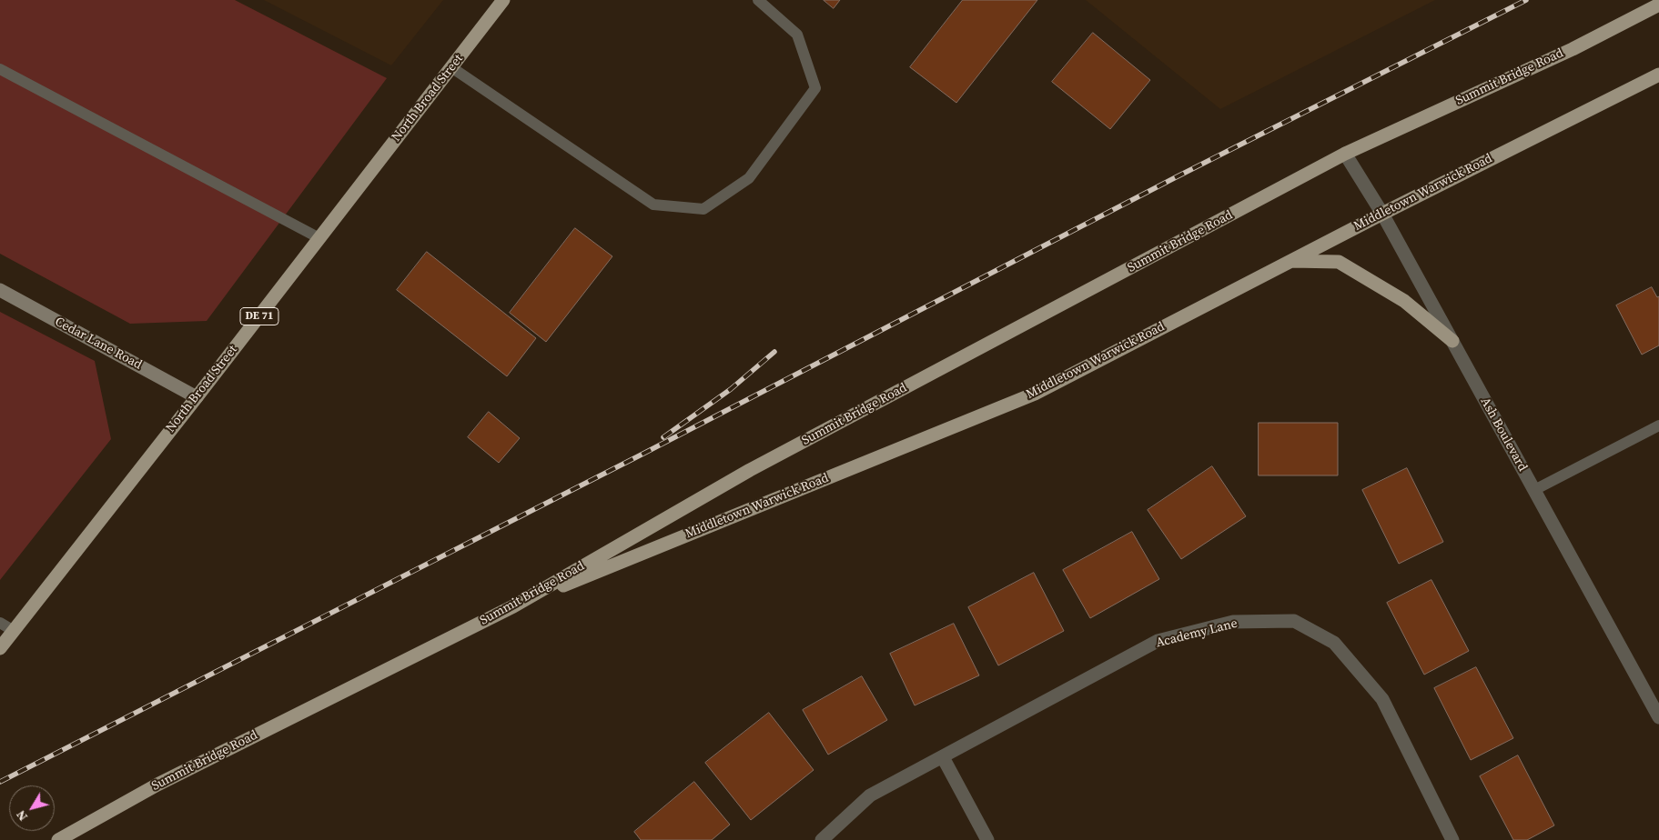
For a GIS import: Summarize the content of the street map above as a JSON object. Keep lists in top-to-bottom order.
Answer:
{
  "streets": {
    "main road": [
      "Summit Bridge Road",
      "North Broad Street",
      "Middletown Warwick Road",
      "DE 71"
    ],
    "street": ["Cedar Lane Road", "Ash Boulevard", "Academy Lane"]
  },
  "crossings": [
    ["Summit Bridge Road", "Middletown Warwick Road"],
    ["Summit Bridge Road", "Ash Boulevard"],
    ["North Broad Street", "Cedar Lane Road"],
    ["Middletown Warwick Road", "Ash Boulevard"]
  ],
  "north": "bottom left"
}
